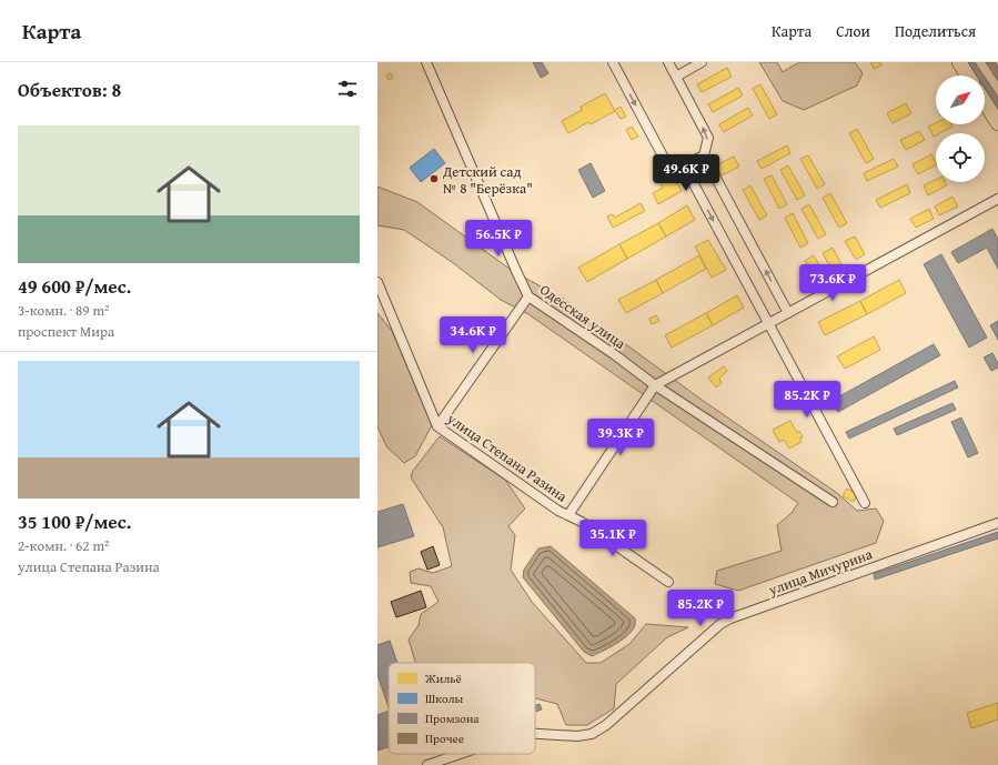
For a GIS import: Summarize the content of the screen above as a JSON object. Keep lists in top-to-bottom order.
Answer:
{
  "streets": {
    "street": ["Одесская улица", "улица Степана Разина", "улица Мичурина"]
  },
  "places": ["Детский сад № 8 \"Берёзка\""],
  "legend": [
    "Жильё",
    "Школы",
    "Промзона",
    "Прочее"
  ],
  "north": "top right",
  "page": {
    "header": "Карта",
    "nav": ["Карта", "Слои", "Поделиться"],
    "heading": "Объектов: 8",
    "list": [
      {
        "name": "49 600 ₽/мес.",
        "note": "3-комн. · 89 m² · проспект Мира"
      },
      {
        "name": "35 100 ₽/мес.",
        "note": "2-комн. · 62 m² · улица Степана Разина"
      }
    ],
    "price": [
      "49.6K ₽",
      "56.5K ₽",
      "73.6K ₽",
      "34.6K ₽",
      "85.2K ₽",
      "39.3K ₽",
      "35.1K ₽",
      "85.2K ₽"
    ]
  }
}
